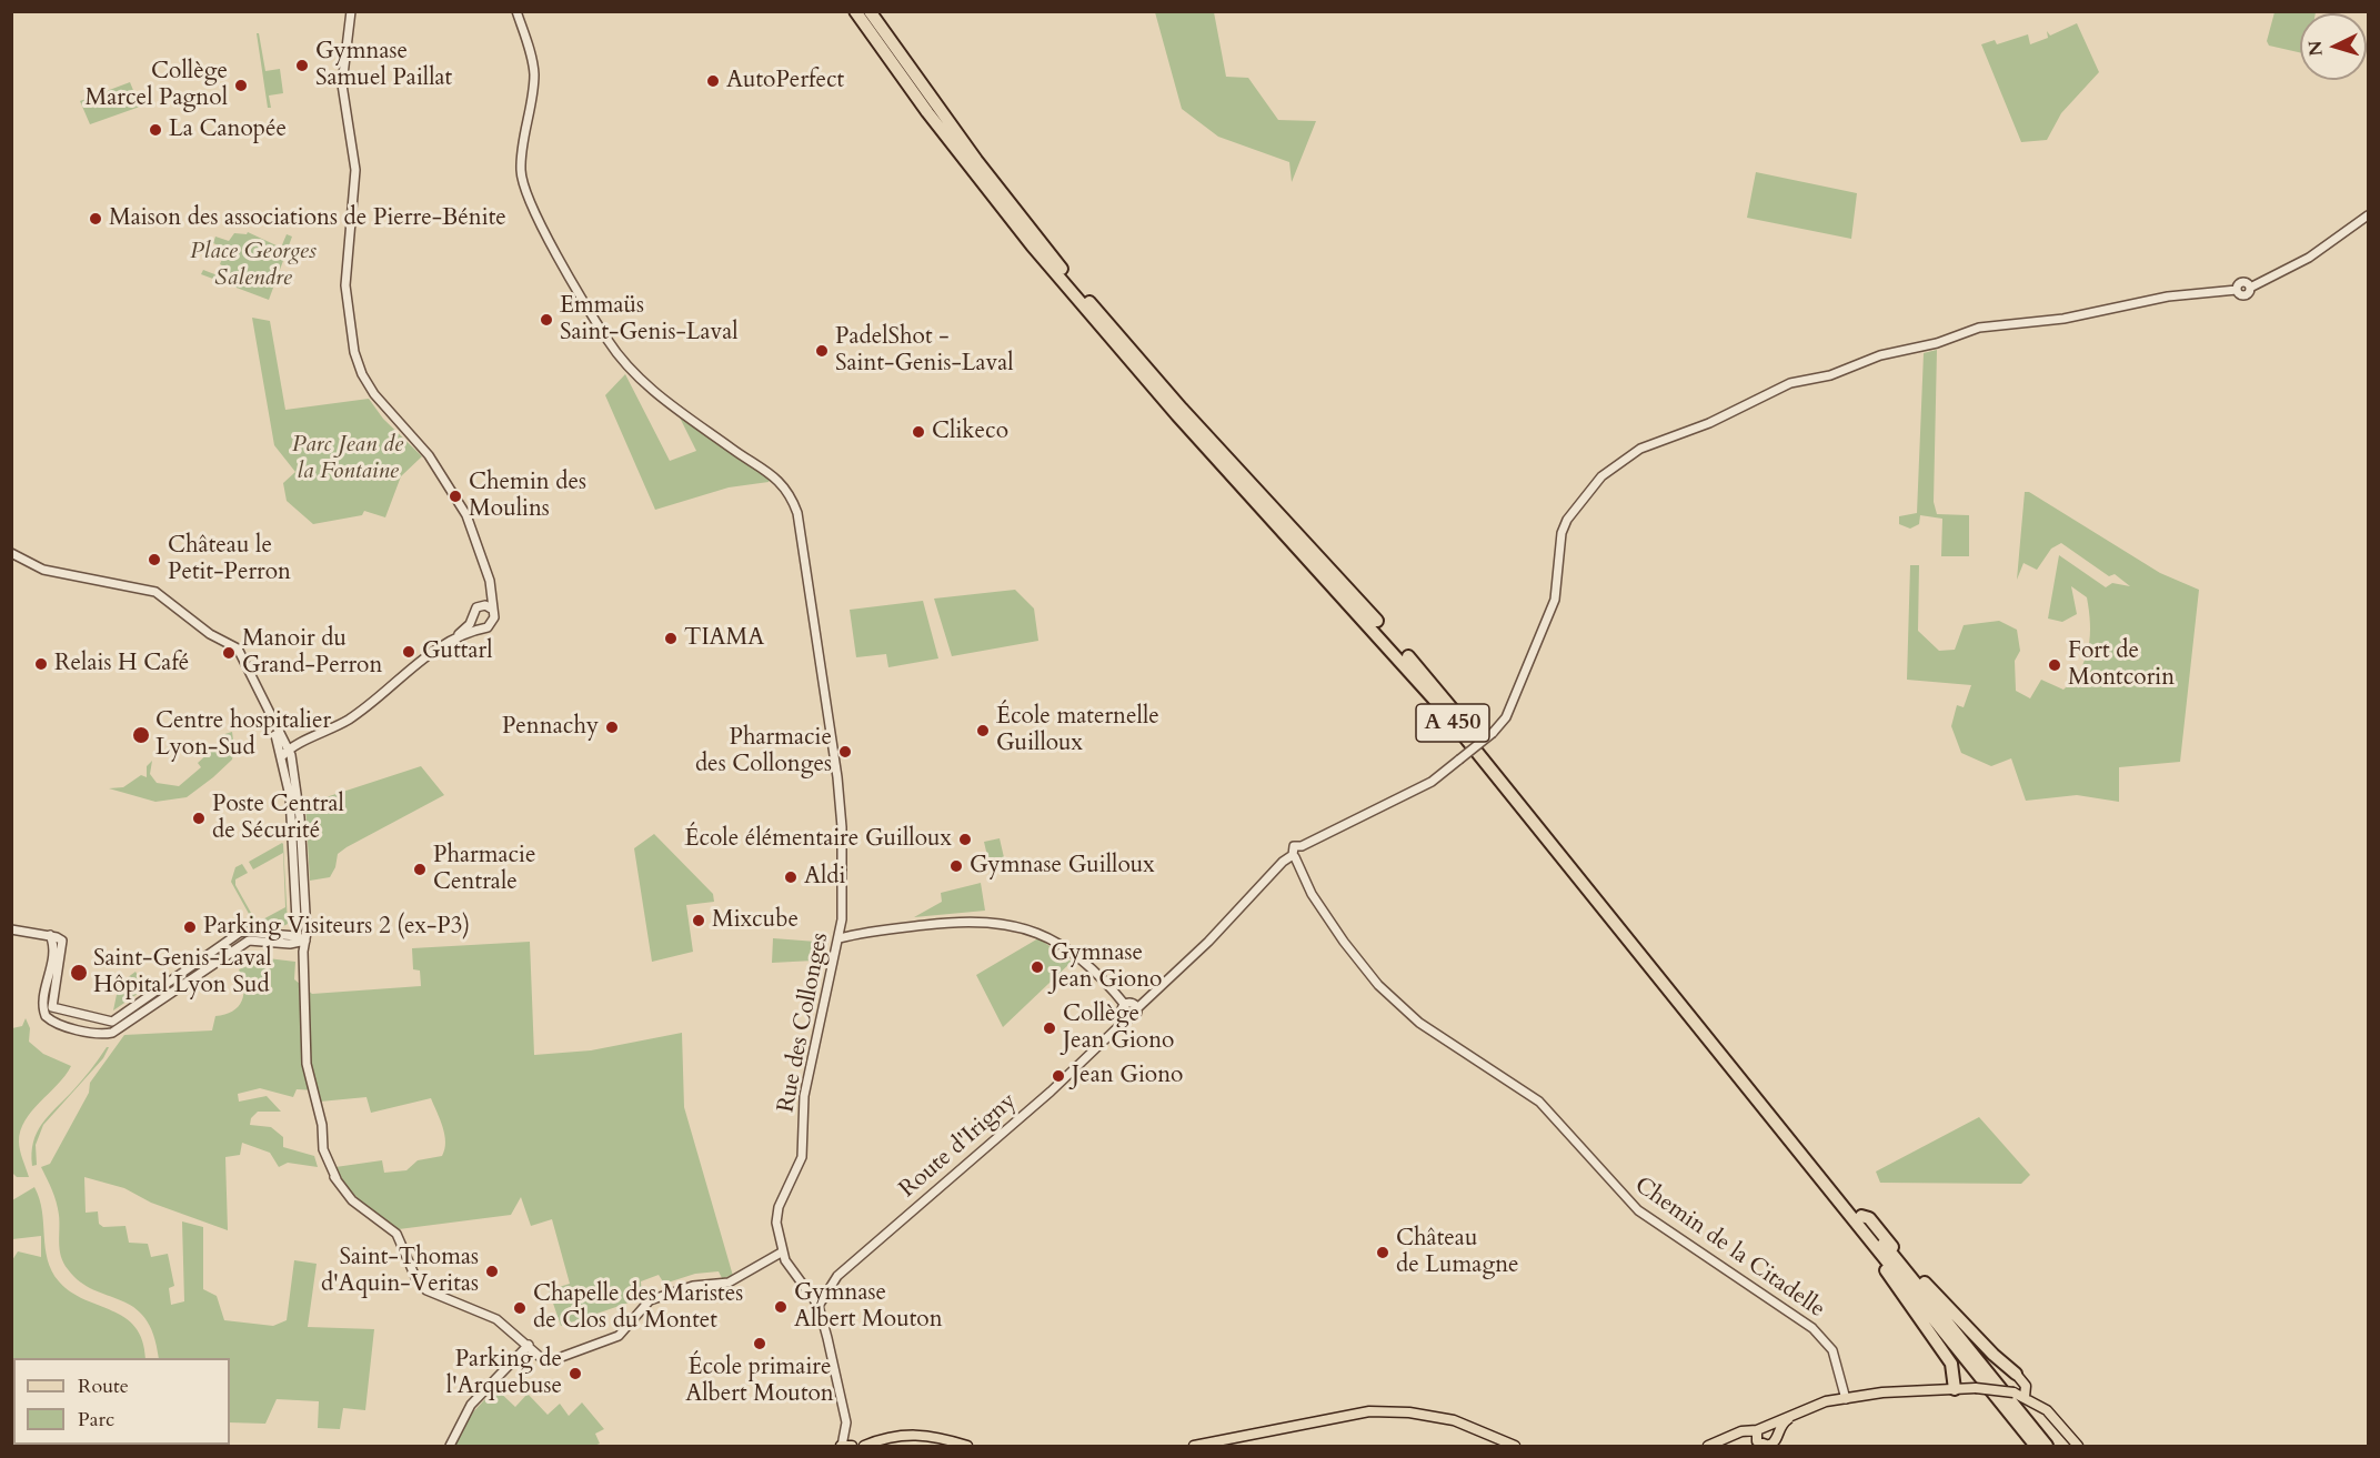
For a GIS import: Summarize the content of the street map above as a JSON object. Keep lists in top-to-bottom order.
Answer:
{
  "streets": {
    "highway": ["A 450"],
    "street": ["Rue des Collonges", "Route d'Irigny", "Chemin de la Citadelle"]
  },
  "crossings": [
    ["Rue des Collonges", "Route d'Irigny"]
  ],
  "parks": ["Place Georges Salendre", "Parc Jean de la Fontaine"],
  "places": [
    "Gymnase Samuel Paillat",
    "AutoPerfect",
    "Collège Marcel Pagnol",
    "La Canopée",
    "Maison des associations de Pierre-Bénite",
    "Emmaüs Saint-Genis-Laval",
    "PadelShot - Saint-Genis-Laval",
    "Clikeco",
    "Chemin des Moulins",
    "Château le Petit-Perron",
    "TIAMA",
    "Guttarl",
    "Manoir du Grand-Perron",
    "Relais H Café",
    "Fort de Montcorin",
    "Pennachy",
    "École maternelle Guilloux",
    "Centre hospitalier Lyon-Sud",
    "Pharmacie des Collonges",
    "Poste Central de Sécurité",
    "École élémentaire Guilloux",
    "Gymnase Guilloux",
    "Pharmacie Centrale",
    "Aldi",
    "Mixcube",
    "Parking Visiteurs 2 (ex-P3)",
    "Gymnase Jean Giono",
    "Saint-Genis-Laval Hôpital Lyon Sud",
    "Collège Jean Giono",
    "Jean Giono",
    "Château de Lumagne",
    "Saint-Thomas d'Aquin-Veritas",
    "Gymnase Albert Mouton",
    "Chapelle des Maristes de Clos du Montet",
    "École primaire Albert Mouton",
    "Parking de l'Arquebuse"
  ],
  "legend": ["Route", "Parc"],
  "north": "left"
}
